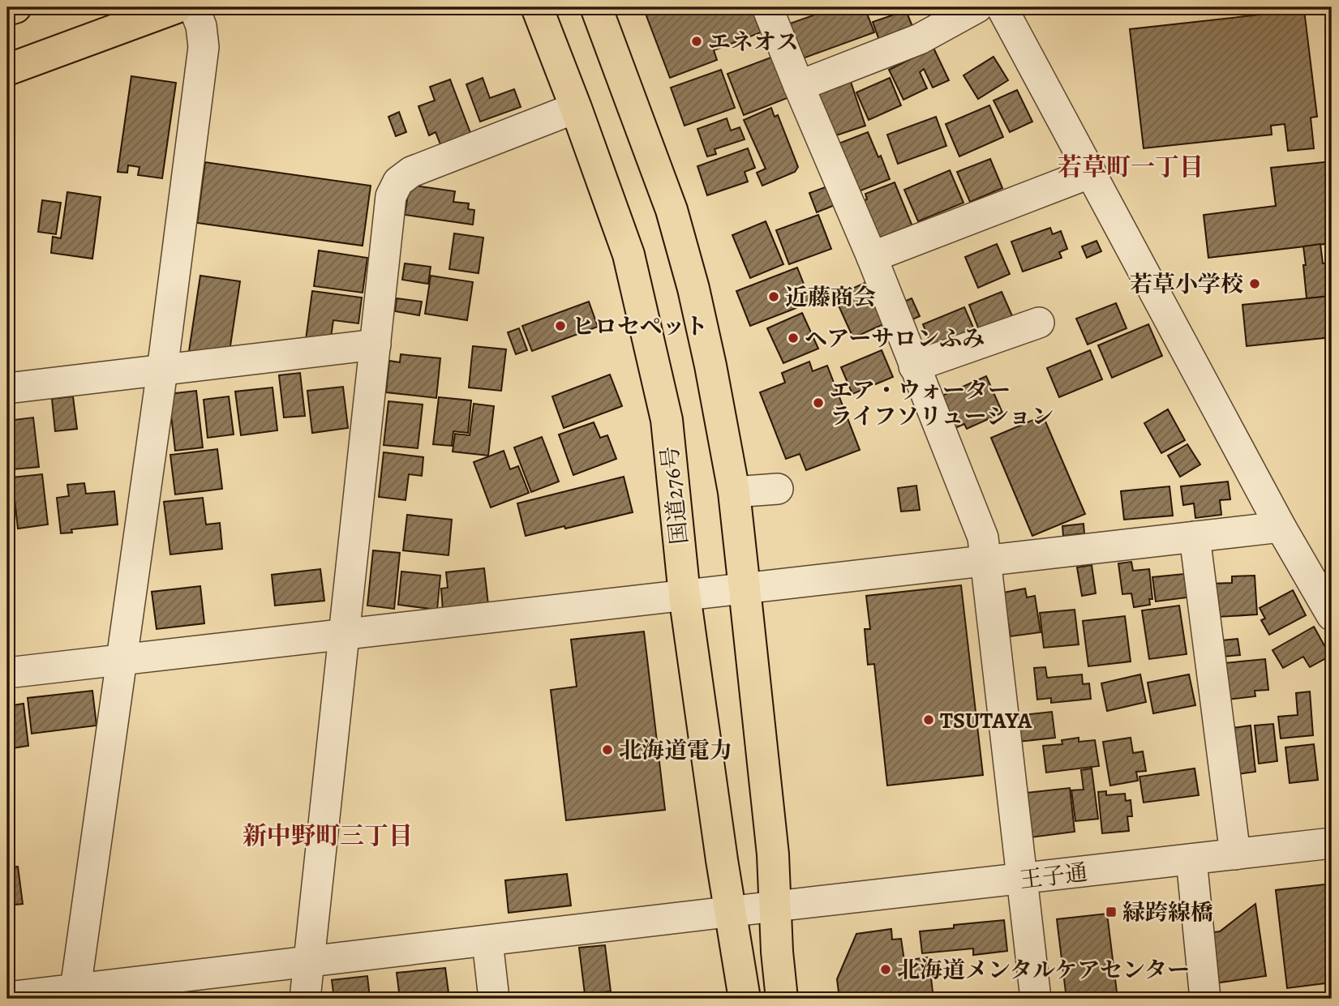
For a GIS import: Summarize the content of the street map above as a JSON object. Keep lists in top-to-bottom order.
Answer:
{
  "streets": {
    "highway": ["国道276号"],
    "street": ["王子通"]
  },
  "crossings": [
    ["国道276号", "王子通"]
  ],
  "districts": ["若草町一丁目", "新中野町三丁目"],
  "places": {
    "other": [
      "エネオス",
      "若草小学校",
      "近藤商会",
      "ヒロセペット",
      "ヘアーサロンふみ",
      "エア・ウォーター ライフソリューション",
      "TSUTAYA",
      "北海道電力",
      "北海道メンタルケアセンター"
    ],
    "transit": ["緑跨線橋"]
  }
}
